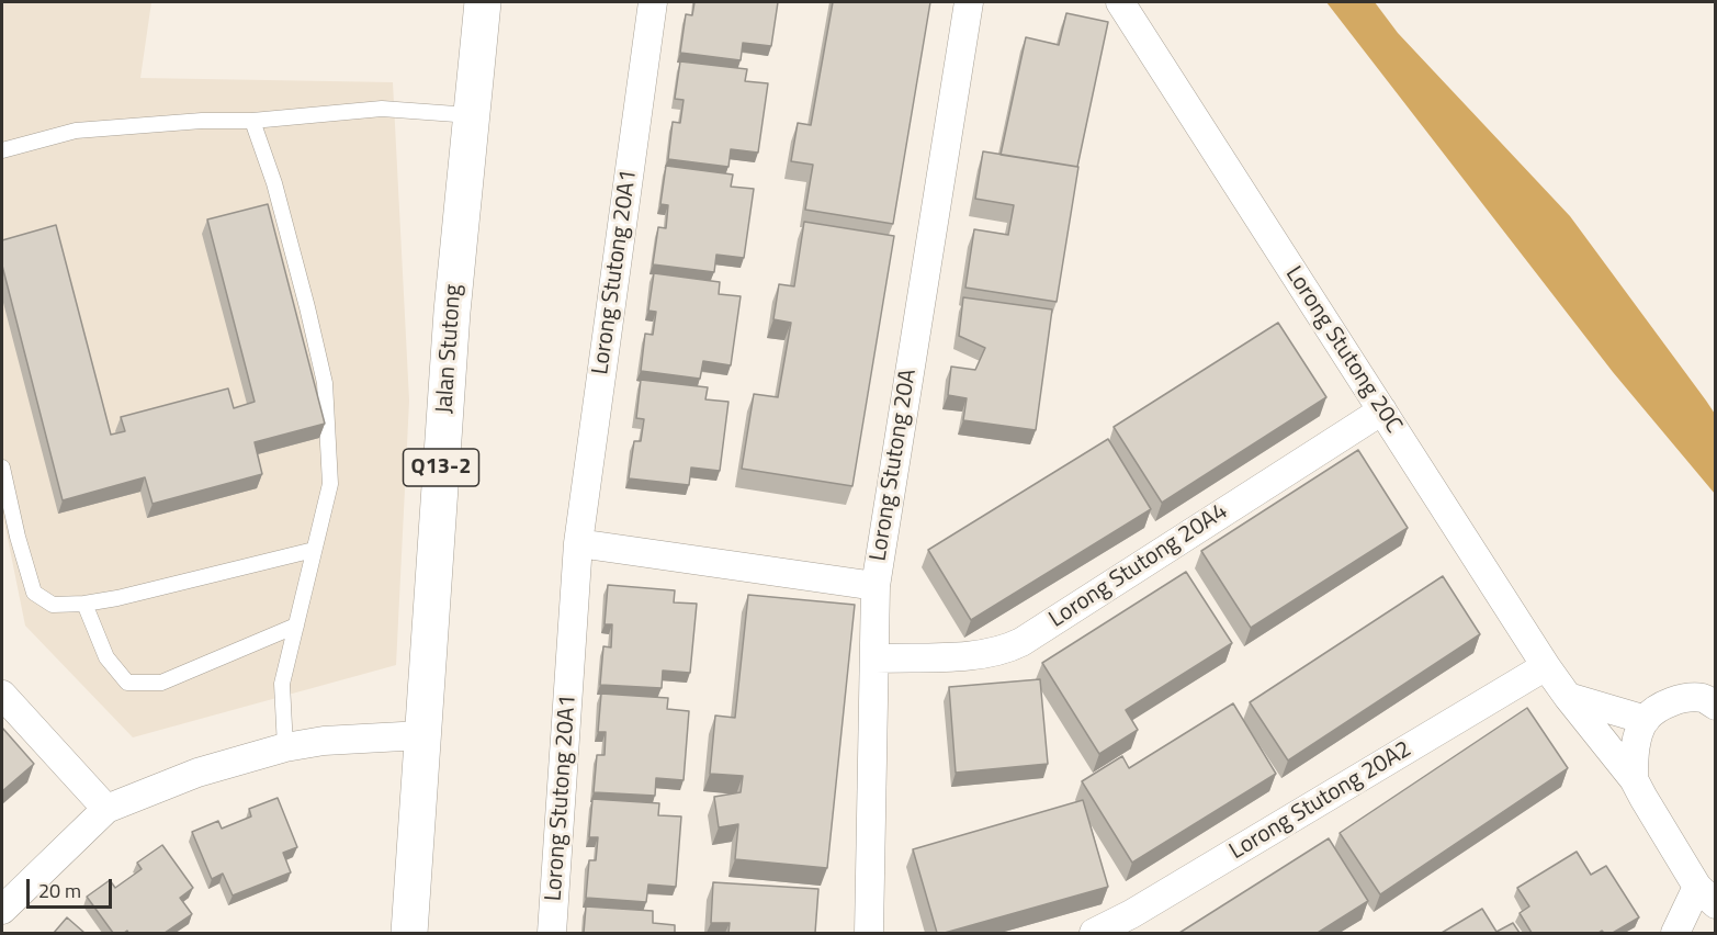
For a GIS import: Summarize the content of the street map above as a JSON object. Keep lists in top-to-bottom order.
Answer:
{
  "streets": {
    "main road": ["Jalan Stutong", "Q13-2"],
    "street": [
      "Lorong Stutong 20A1",
      "Lorong Stutong 20C",
      "Lorong Stutong 20A",
      "Lorong Stutong 20A4",
      "Lorong Stutong 20A2"
    ]
  },
  "crossings": [
    ["Lorong Stutong 20C", "Lorong Stutong 20A4"],
    ["Lorong Stutong 20C", "Lorong Stutong 20A2"],
    ["Lorong Stutong 20A", "Lorong Stutong 20A4"]
  ],
  "scale_bar": "20 m"
}
